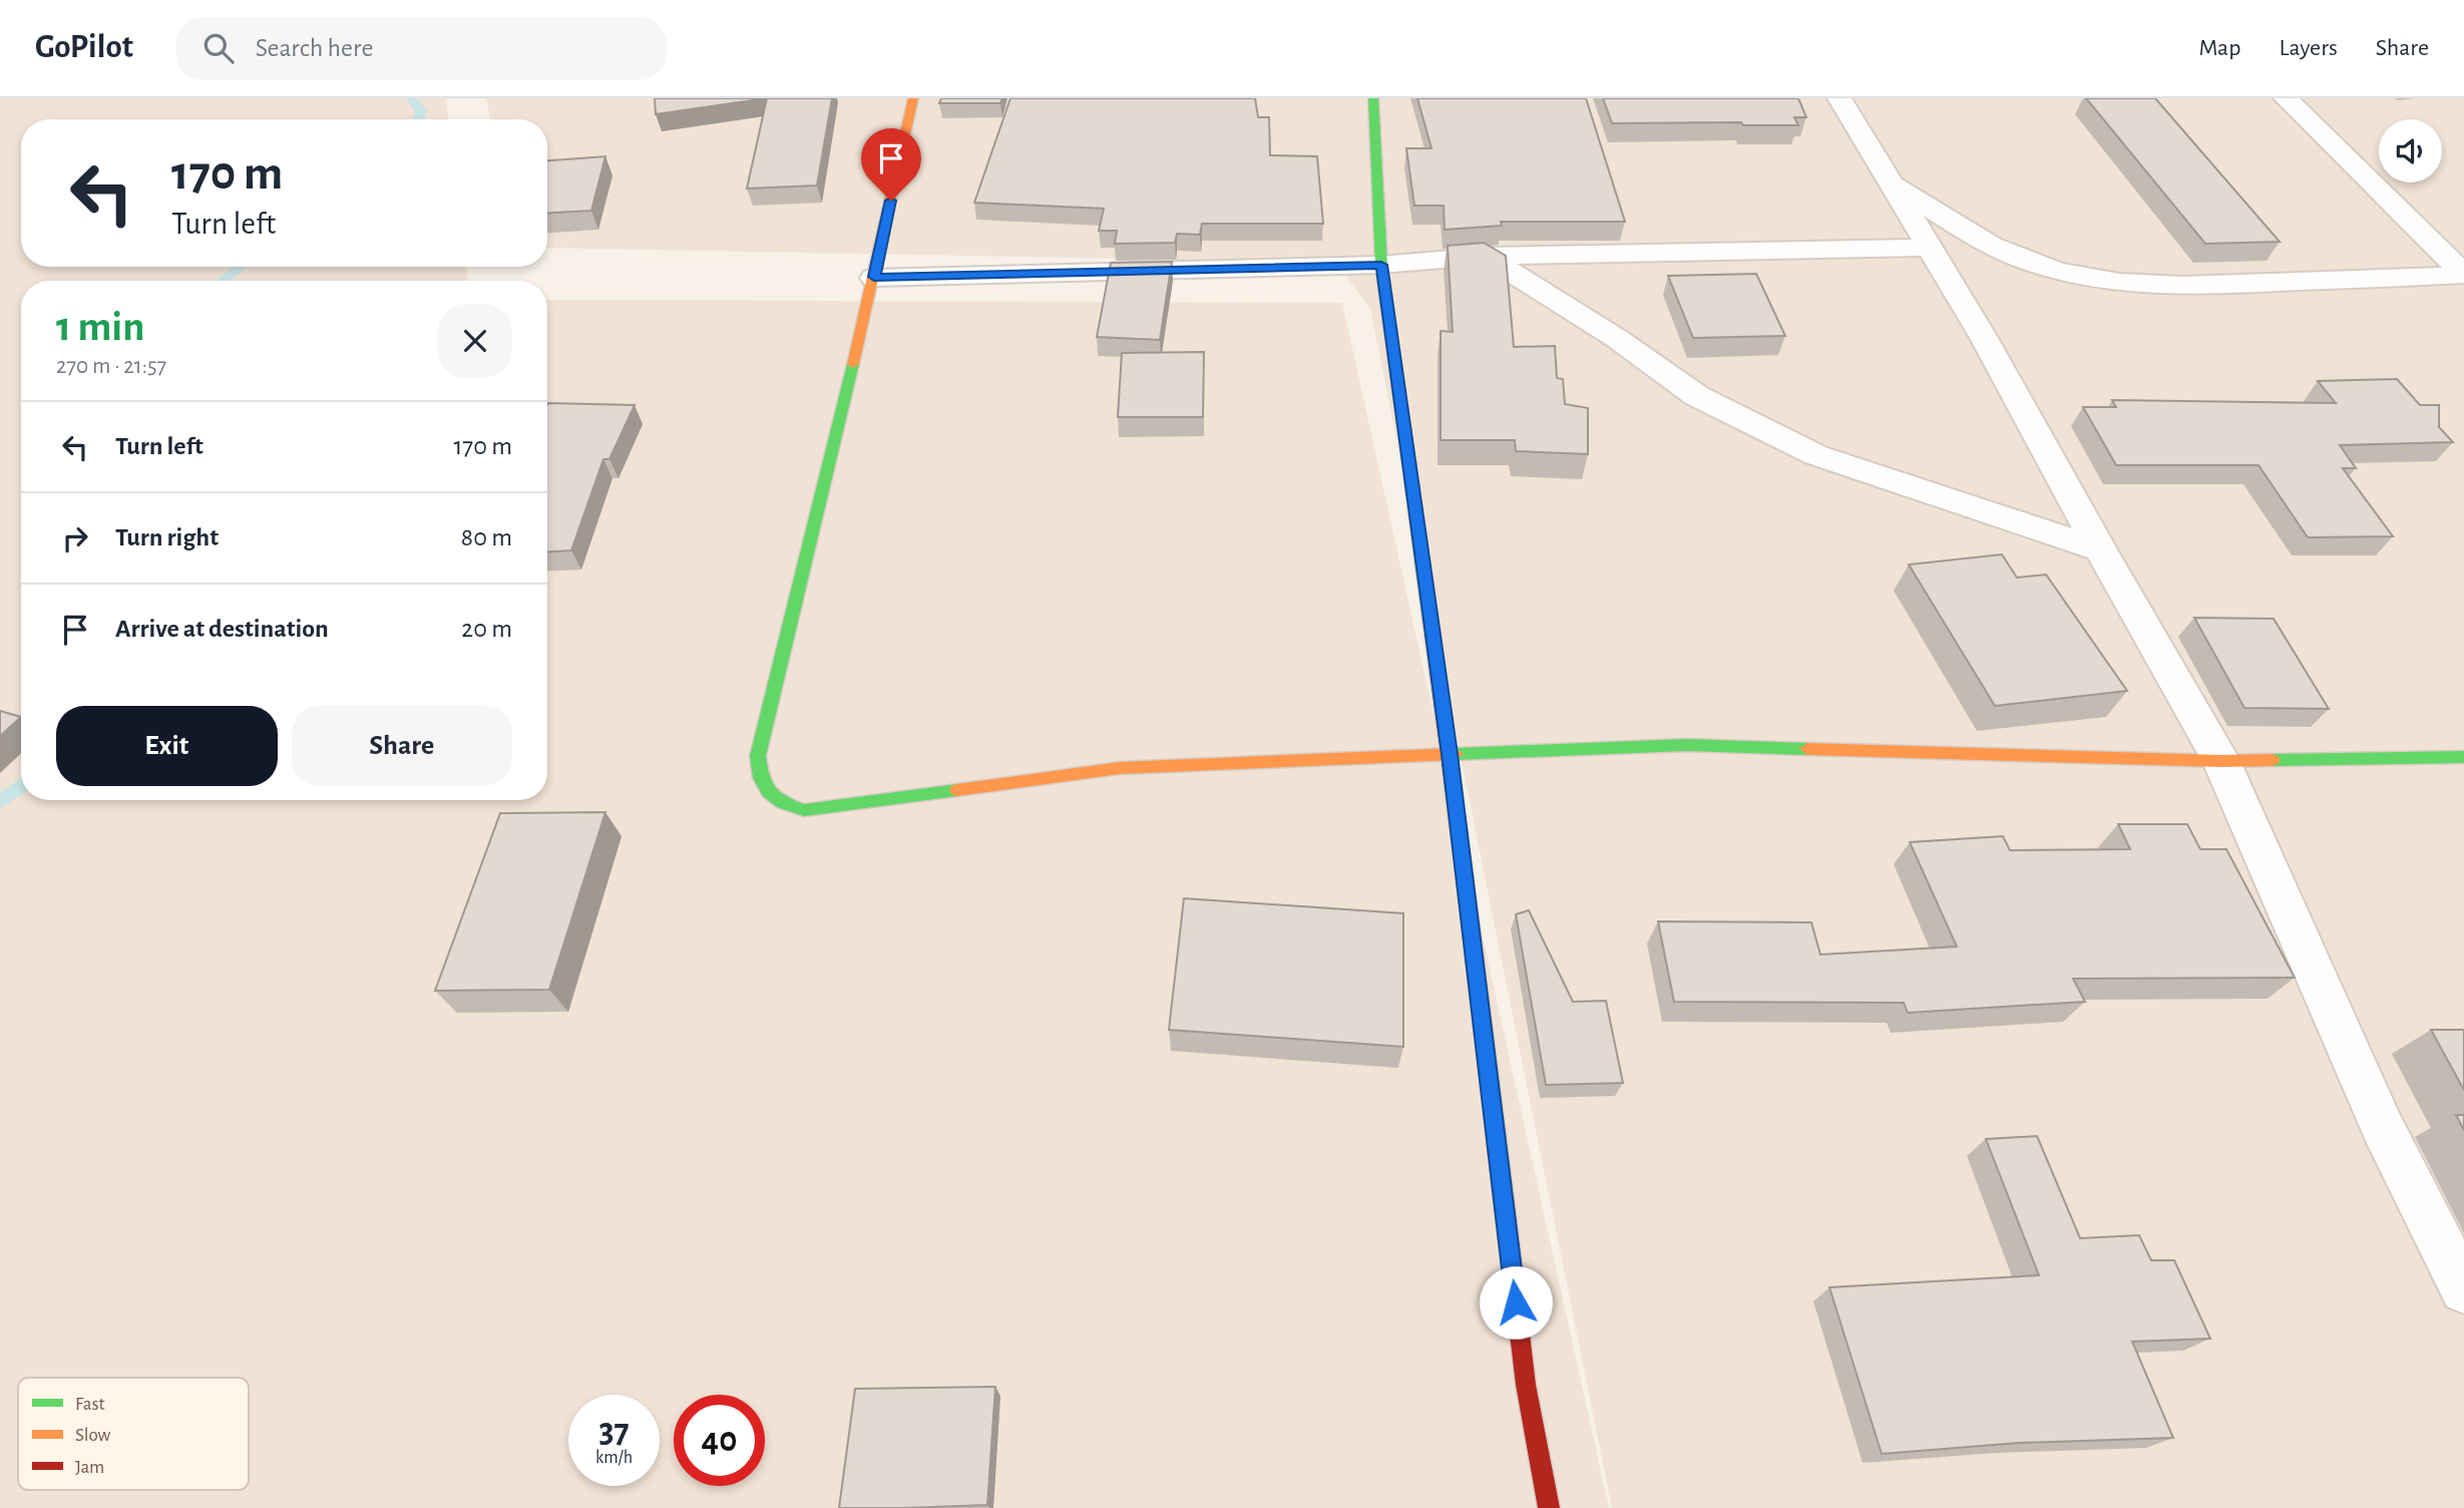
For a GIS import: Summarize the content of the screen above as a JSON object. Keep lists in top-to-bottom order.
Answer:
{
  "legend": ["Fast", "Slow", "Jam"],
  "page": {
    "header": "GoPilot",
    "search": "Search here",
    "nav": ["Map", "Layers", "Share"],
    "turn": ["170 m", "Turn left"],
    "heading": ["1 min", "270 m · 21:57"],
    "list": [
      {
        "name": "Turn left",
        "value": "170 m"
      },
      {
        "name": "Turn right",
        "value": "80 m"
      },
      {
        "name": "Arrive at destination",
        "value": "20 m"
      }
    ],
    "buttons": ["Exit", "Share"],
    "speed": "37 km/h",
    "limit": "40"
  }
}
